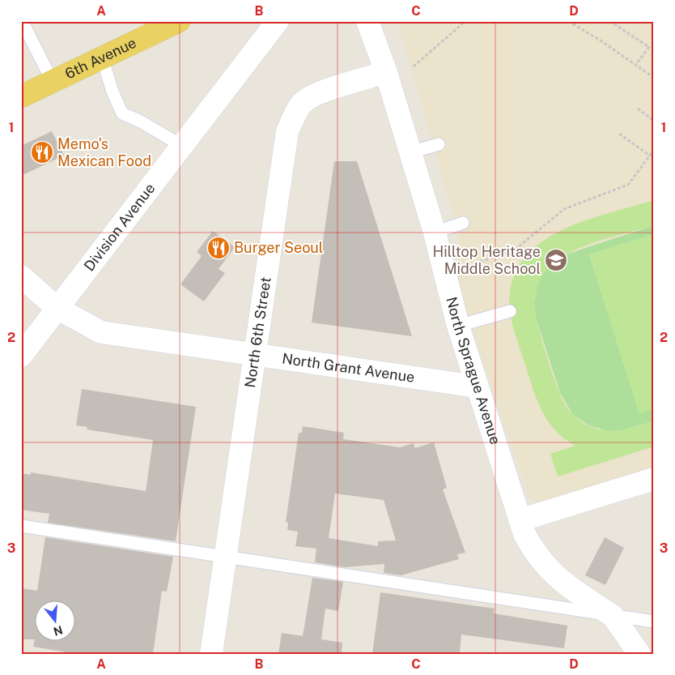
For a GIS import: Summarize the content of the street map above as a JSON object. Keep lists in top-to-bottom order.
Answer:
{
  "streets": {
    "main road": ["6th Avenue"],
    "street": [
      "Division Avenue",
      "North 6th Street",
      "North Grant Avenue",
      "North Sprague Avenue"
    ]
  },
  "crossings": [
    ["Division Avenue", "North Grant Avenue"],
    ["North 6th Street", "North Grant Avenue"],
    ["North 6th Street", "North Sprague Avenue"],
    ["North Grant Avenue", "North Sprague Avenue"]
  ],
  "places": {
    "restaurant": ["Memo's Mexican Food", "Burger Seoul"],
    "school or university": ["Hilltop Heritage Middle School"]
  },
  "north": "bottom",
  "grid": {
    "columns": [
      "A",
      "B",
      "C",
      "D"
    ],
    "rows": ["1", "2", "3"]
  }
}
